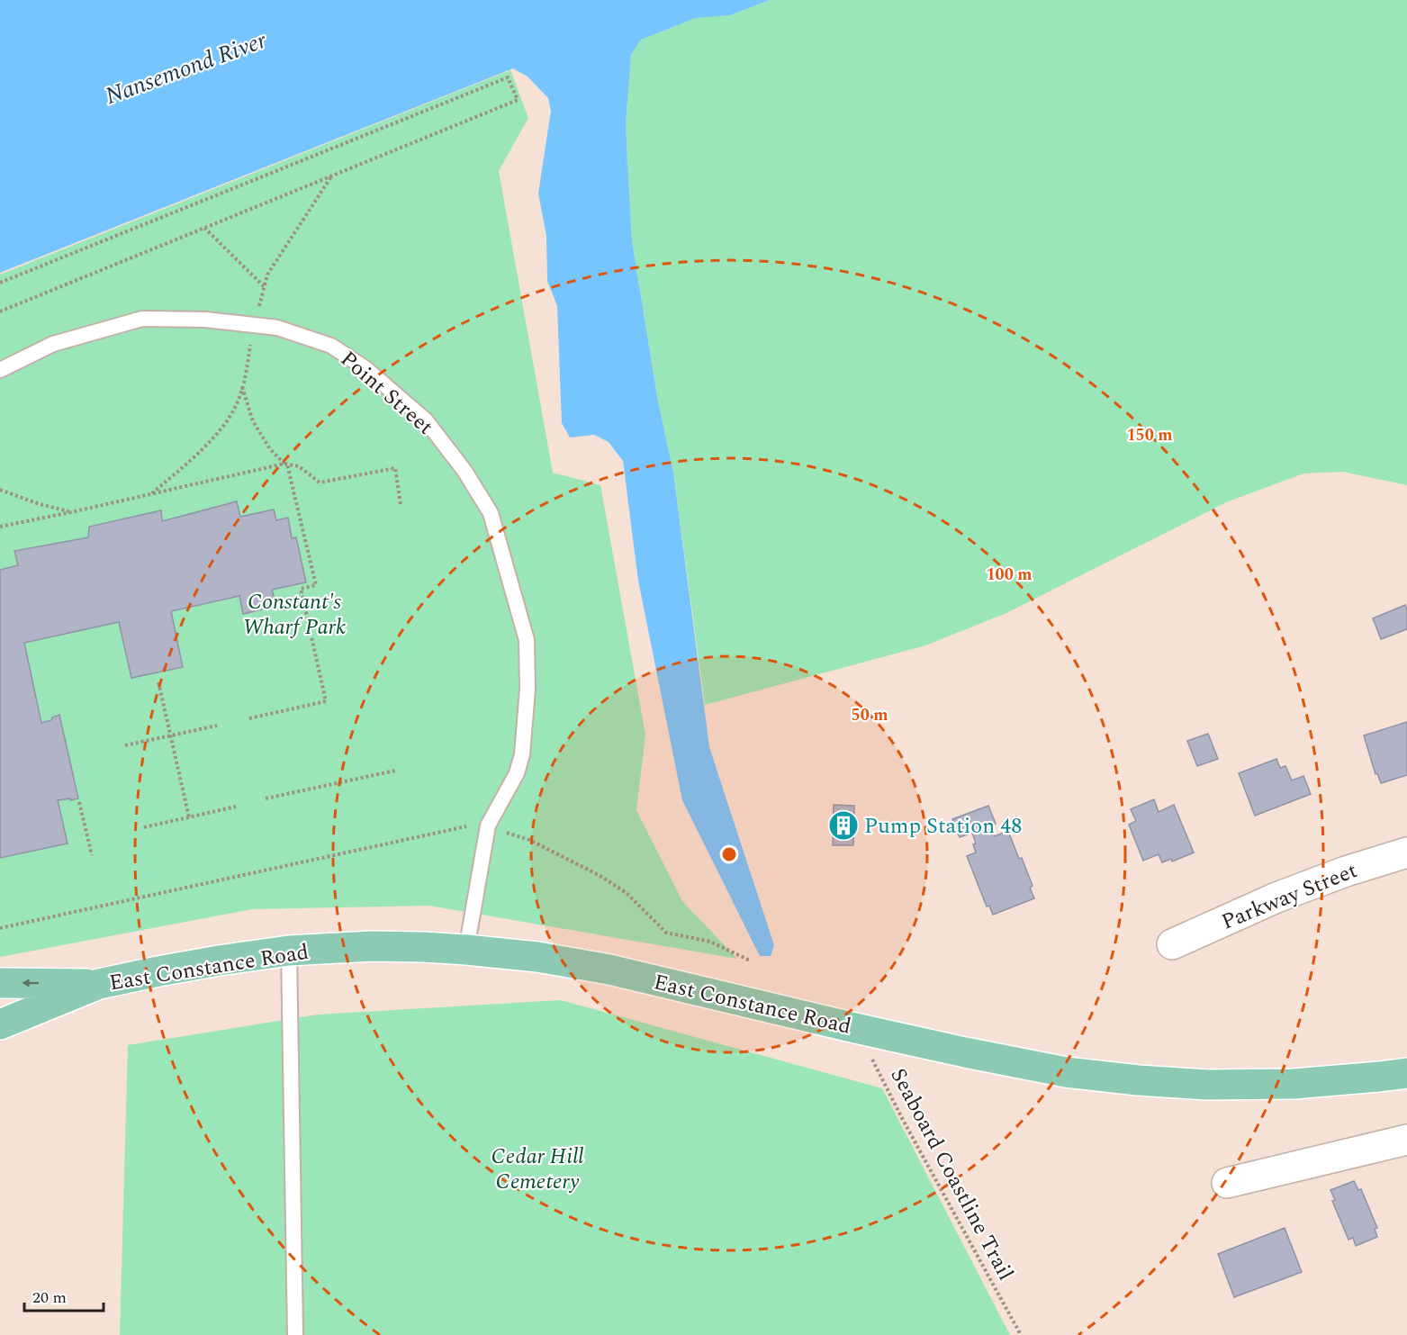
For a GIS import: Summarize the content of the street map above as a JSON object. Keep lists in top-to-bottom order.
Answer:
{
  "streets": {
    "main road": ["East Constance Road"],
    "street": ["Parkway Street"],
    "lane": ["Point Street"],
    "path": ["Seaboard Coastline Trail"]
  },
  "crossings": [
    ["Point Street", "East Constance Road"],
    ["East Constance Road", "Seaboard Coastline Trail"]
  ],
  "water": ["Nansemond River"],
  "parks": ["Constant's Wharf Park", "Cedar Hill Cemetery"],
  "places": {
    "building": ["Pump Station 48"]
  },
  "scale_bar": "20 m",
  "rings": ["150 m", "100 m", "50 m"]
}
